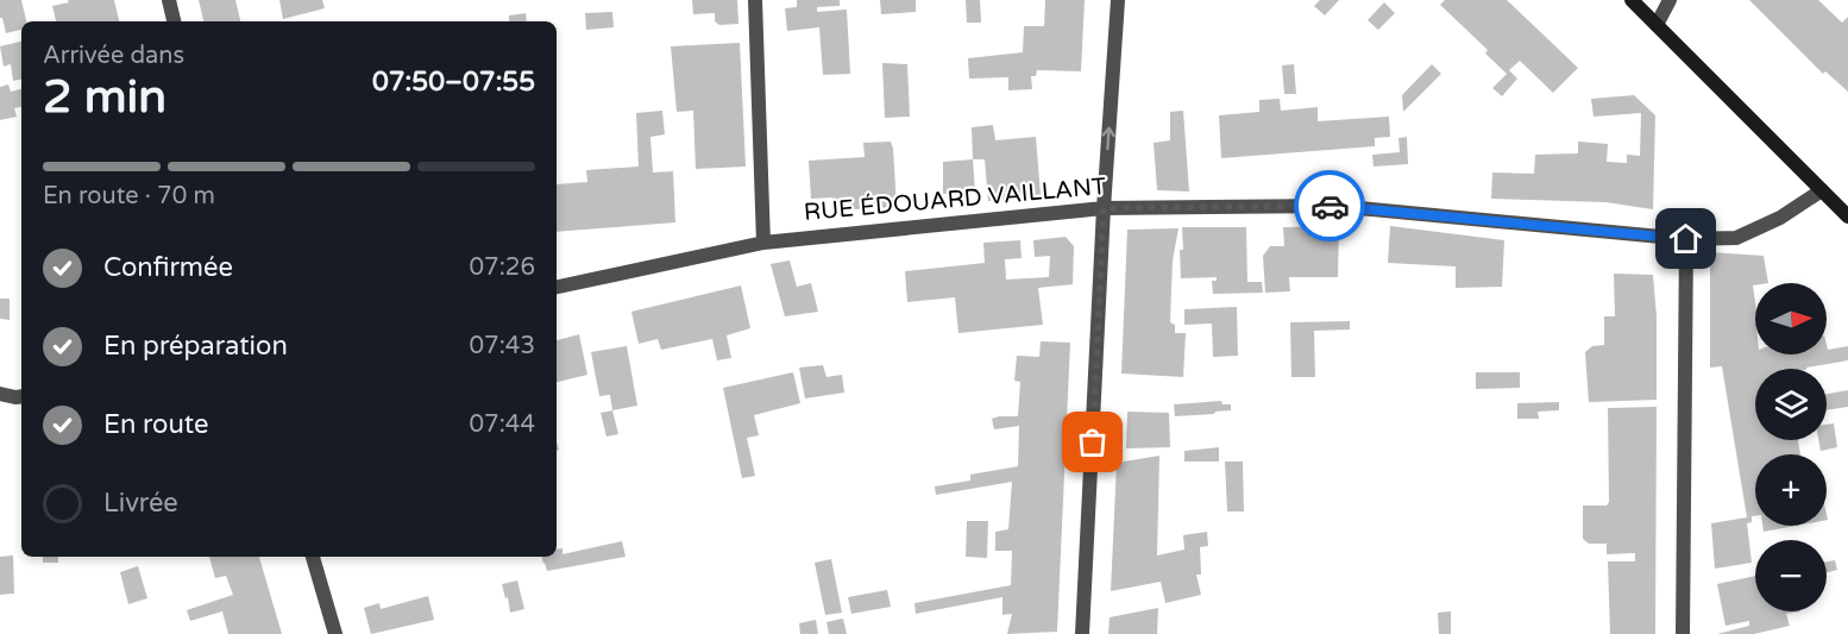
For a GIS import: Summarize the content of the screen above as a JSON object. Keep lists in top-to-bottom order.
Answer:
{
  "streets": {
    "street": ["RUE ÉDOUARD VAILLANT"]
  },
  "north": "right",
  "page": {
    "heading": ["2 min", "Arrivée dans", "07:50–07:55"],
    "bar": "En route · 70 m",
    "list": [
      ["Confirmée", "07:26"],
      ["En préparation", "07:43"],
      ["En route", "07:44"],
      "Livrée"
    ],
    "map_buttons": ["+", "−"]
  }
}
